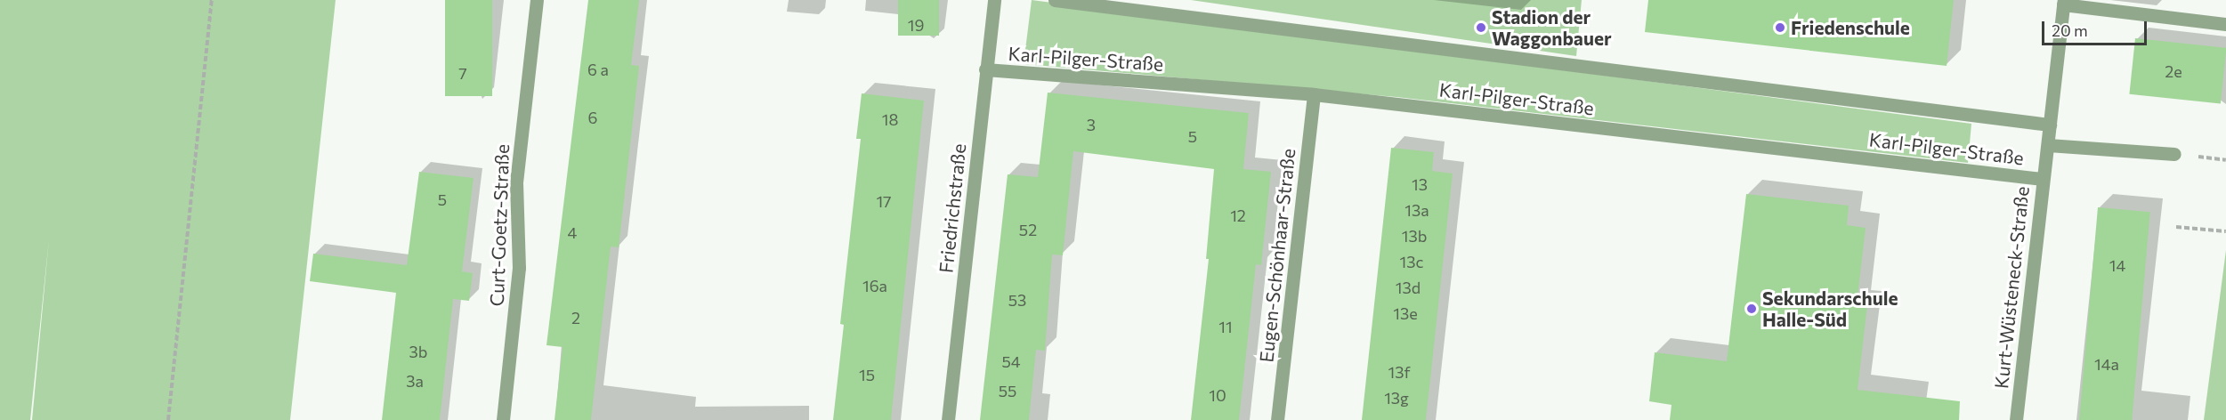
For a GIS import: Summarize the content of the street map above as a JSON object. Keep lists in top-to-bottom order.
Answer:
{
  "streets": {
    "street": [
      "Karl-Pilger-Straße",
      "Friedrichstraße",
      "Curt-Goetz-Straße",
      "Eugen-Schönhaar-Straße",
      "Kurt-Wüsteneck-Straße"
    ]
  },
  "crossings": [
    ["Karl-Pilger-Straße", "Friedrichstraße"],
    ["Karl-Pilger-Straße", "Eugen-Schönhaar-Straße"],
    ["Karl-Pilger-Straße", "Kurt-Wüsteneck-Straße"]
  ],
  "places": ["Stadion der Waggonbauer", "Friedenschule", "Sekundarschule Halle-Süd"],
  "house_numbers": [
    "19",
    "6 a",
    "2e",
    "7",
    "6",
    "18",
    "3",
    "5",
    "13",
    "5",
    "17",
    "13a",
    "12",
    "52",
    "4",
    "13b",
    "13c",
    "14",
    "16a",
    "13d",
    "53",
    "13e",
    "2",
    "11",
    "3b",
    "54",
    "14a",
    "13f",
    "15",
    "3a",
    "55",
    "10",
    "13g"
  ],
  "scale_bar": "20 m"
}
